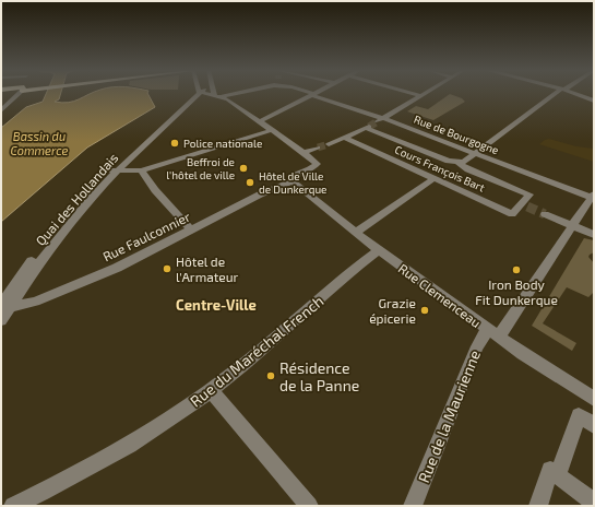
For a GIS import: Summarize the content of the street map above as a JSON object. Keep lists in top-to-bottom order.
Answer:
{
  "streets": {
    "street": [
      "Rue de Bourgogne",
      "Cours François Bart",
      "Quai des Hollandais",
      "Rue Faulconnier",
      "Rue Clemenceau",
      "Rue du Maréchal French",
      "Rue de la Maurienne"
    ]
  },
  "crossings": [
    ["Rue de Bourgogne", "Rue de la Maurienne"],
    ["Quai des Hollandais", "Rue Faulconnier"],
    ["Rue Faulconnier", "Rue Clemenceau"],
    ["Rue Clemenceau", "Rue du Maréchal French"],
    ["Rue Clemenceau", "Rue de la Maurienne"]
  ],
  "districts": ["Centre-Ville"],
  "water": ["Bassin du Commerce"],
  "places": [
    "Police nationale",
    "Beffroi de l'hôtel de ville",
    "Hôtel de Ville de Dunkerque",
    "Hôtel de l'Armateur",
    "Iron Body Fit Dunkerque",
    "Grazie épicerie",
    "Résidence de la Panne"
  ]
}
